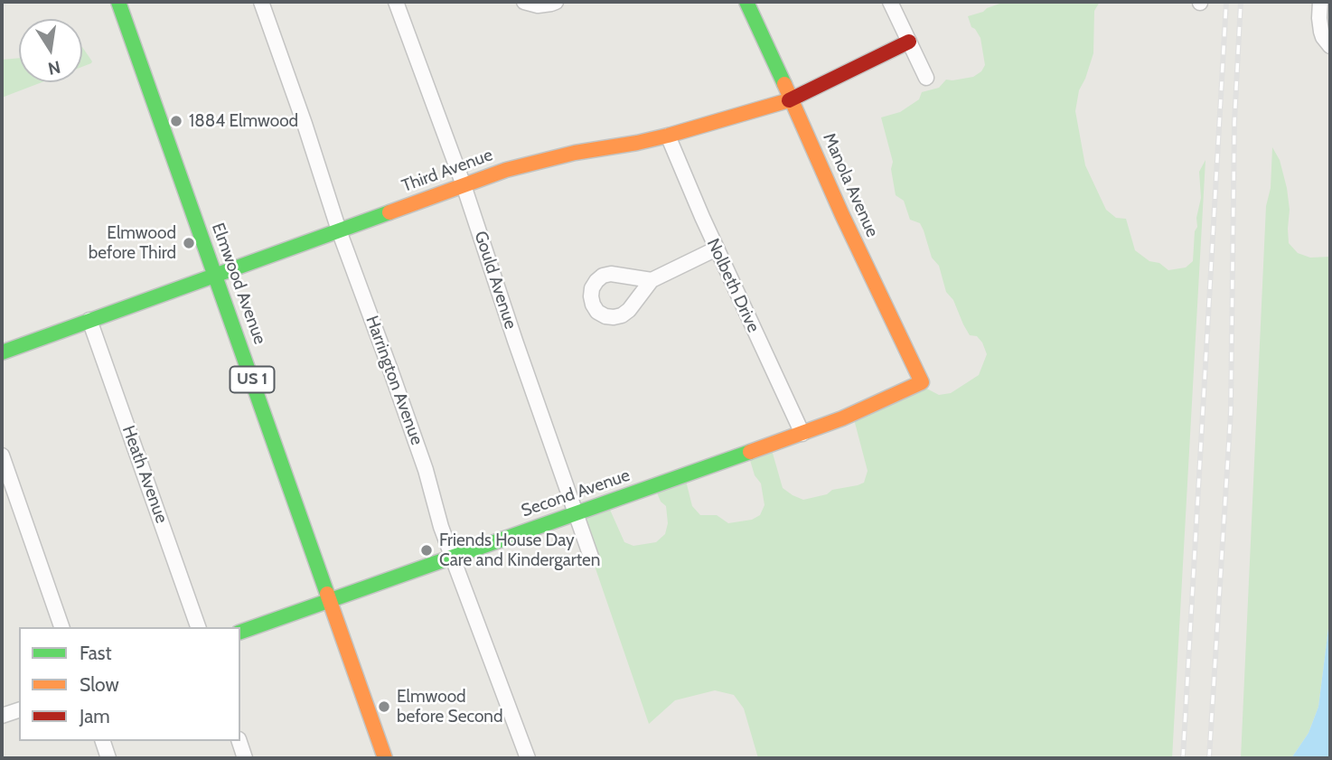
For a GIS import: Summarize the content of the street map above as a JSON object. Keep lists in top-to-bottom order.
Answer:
{
  "streets": {
    "street": [
      "Third Avenue",
      "Manola Avenue",
      "Gould Avenue",
      "Elmwood Avenue",
      "Nolbeth Drive",
      "US 1",
      "Harrington Avenue",
      "Heath Avenue",
      "Second Avenue"
    ]
  },
  "crossings": [
    ["Third Avenue", "Manola Avenue"],
    ["Third Avenue", "Gould Avenue"],
    ["Third Avenue", "Elmwood Avenue"],
    ["Third Avenue", "Nolbeth Drive"],
    ["Third Avenue", "Harrington Avenue"],
    ["Third Avenue", "Heath Avenue"],
    ["Manola Avenue", "Second Avenue"],
    ["Gould Avenue", "Second Avenue"],
    ["Elmwood Avenue", "Second Avenue"],
    ["Nolbeth Drive", "Second Avenue"],
    ["Harrington Avenue", "Second Avenue"]
  ],
  "places": [
    "1884 Elmwood",
    "Elmwood before Third",
    "Friends House Day Care and Kindergarten",
    "Elmwood before Second"
  ],
  "legend": ["Fast", "Slow", "Jam"],
  "north": "bottom"
}
